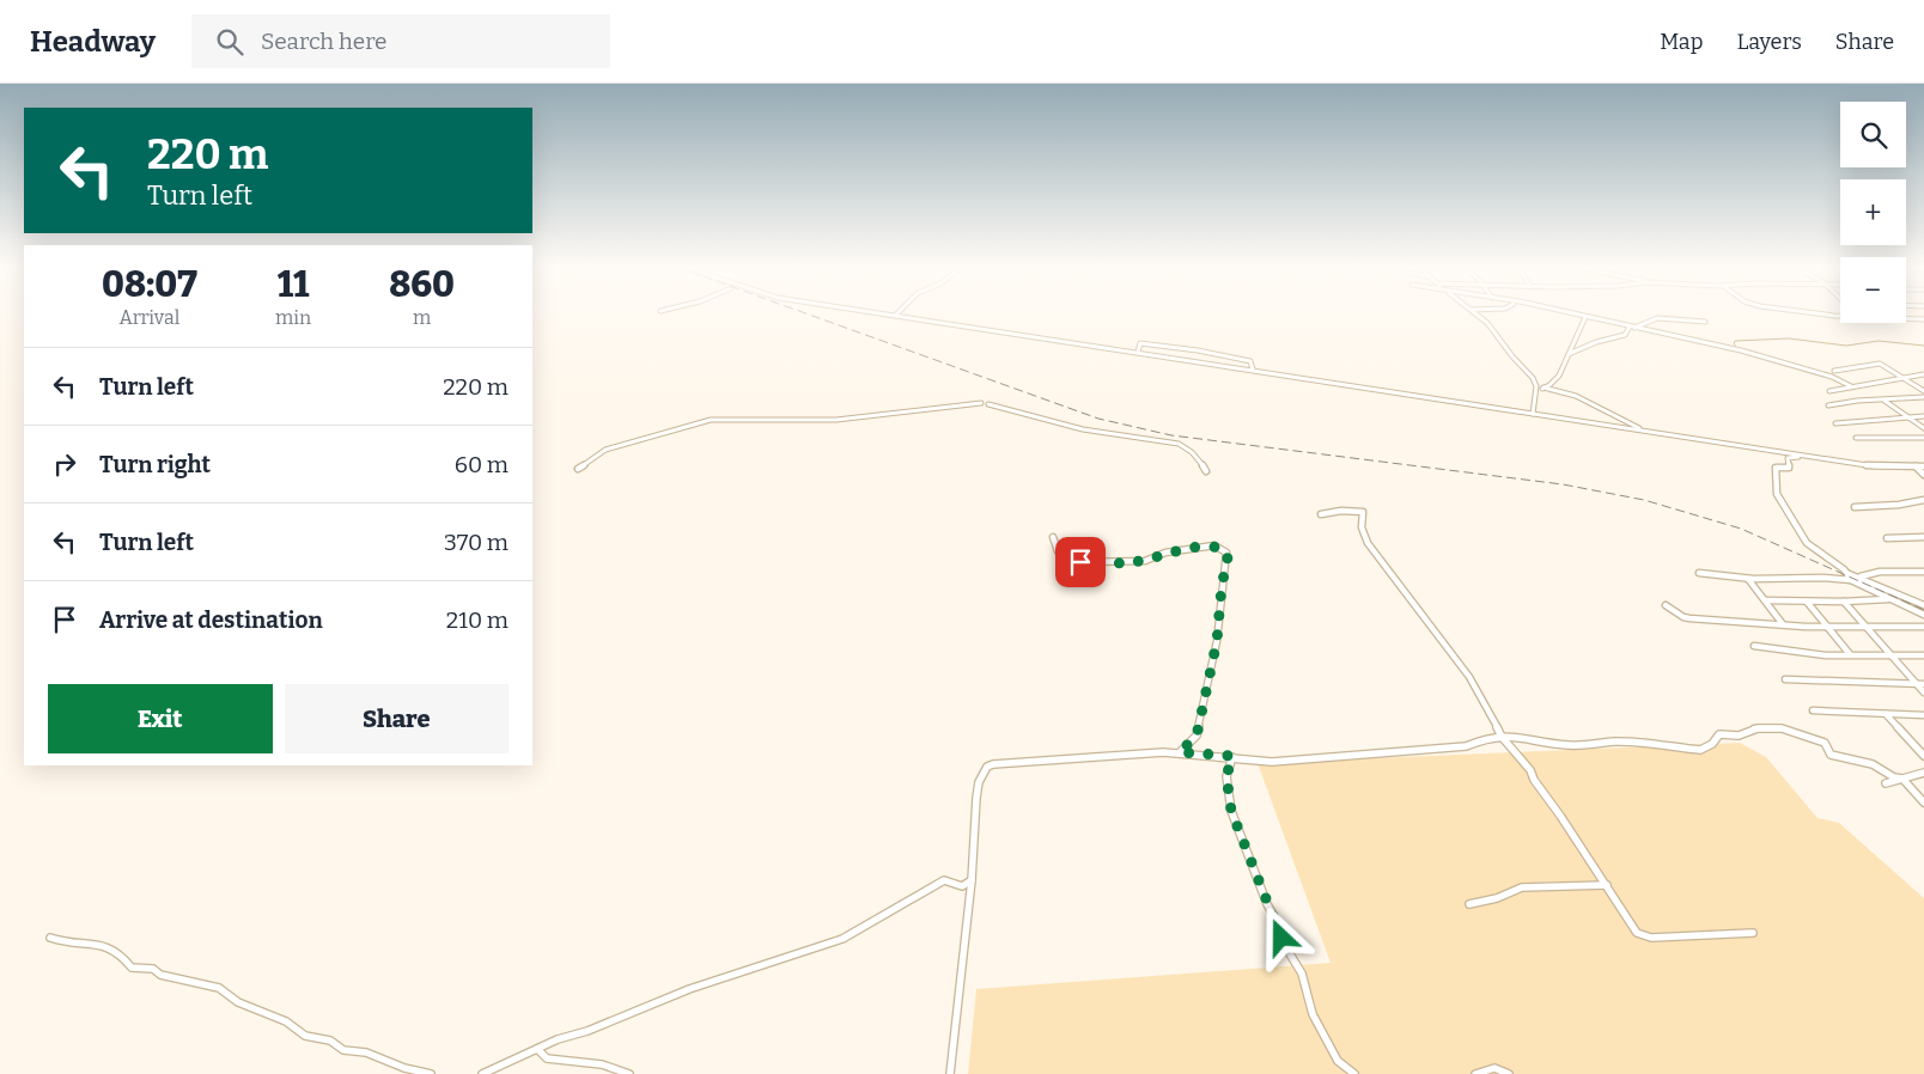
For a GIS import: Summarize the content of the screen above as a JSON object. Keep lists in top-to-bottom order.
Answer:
{
  "page": {
    "header": "Headway",
    "search": "Search here",
    "nav": ["Map", "Layers", "Share"],
    "map_buttons": ["+", "−"],
    "turn": ["220 m", "Turn left"],
    "eta": [
      "08:07",
      "Arrival",
      "11",
      "min",
      "860",
      "m"
    ],
    "list": [
      {
        "name": "Turn left",
        "value": "220 m"
      },
      {
        "name": "Turn right",
        "value": "60 m"
      },
      {
        "name": "Turn left",
        "value": "370 m"
      },
      {
        "name": "Arrive at destination",
        "value": "210 m"
      }
    ],
    "buttons": ["Exit", "Share"]
  }
}
